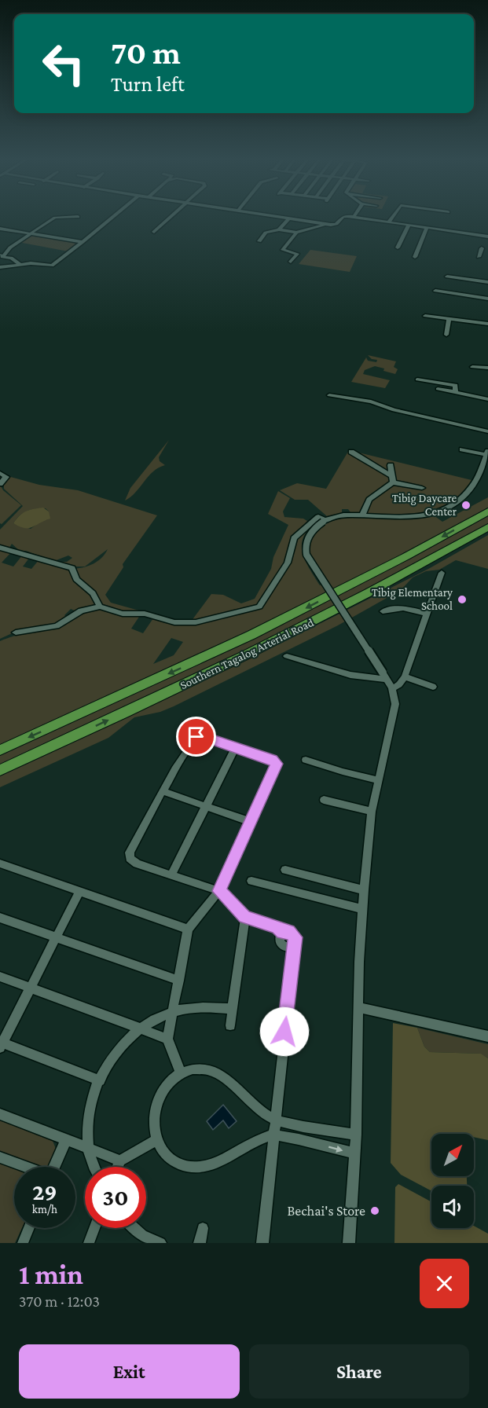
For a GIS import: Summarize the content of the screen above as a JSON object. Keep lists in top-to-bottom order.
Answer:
{
  "streets": {
    "highway": ["Southern Tagalog Arterial Road"]
  },
  "places": ["Tibig Daycare Center", "Tibig Elementary School", "Bechai's Store"],
  "north": "top right",
  "page": {
    "turn": ["70 m", "Turn left"],
    "speed": "29 km/h",
    "limit": "30",
    "heading": ["1 min", "370 m · 12:03"],
    "buttons": ["Exit", "Share"]
  }
}
